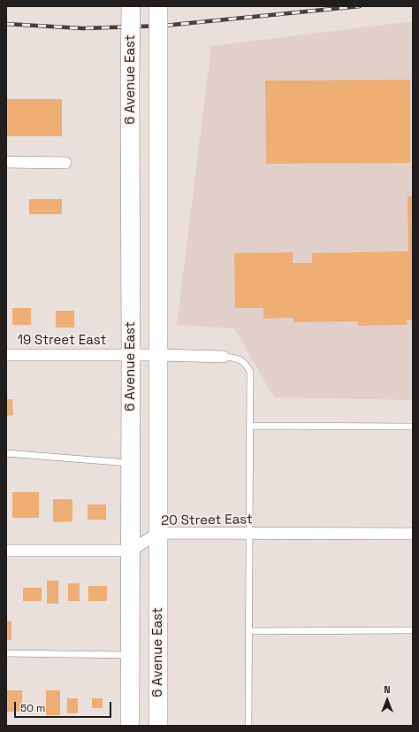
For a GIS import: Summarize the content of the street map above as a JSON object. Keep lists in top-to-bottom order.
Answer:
{
  "streets": {
    "main road": ["6 Avenue East"],
    "street": ["19 Street East", "20 Street East"]
  },
  "crossings": [
    ["6 Avenue East", "19 Street East"],
    ["6 Avenue East", "20 Street East"]
  ],
  "scale_bar": "50 m",
  "north": "top"
}
